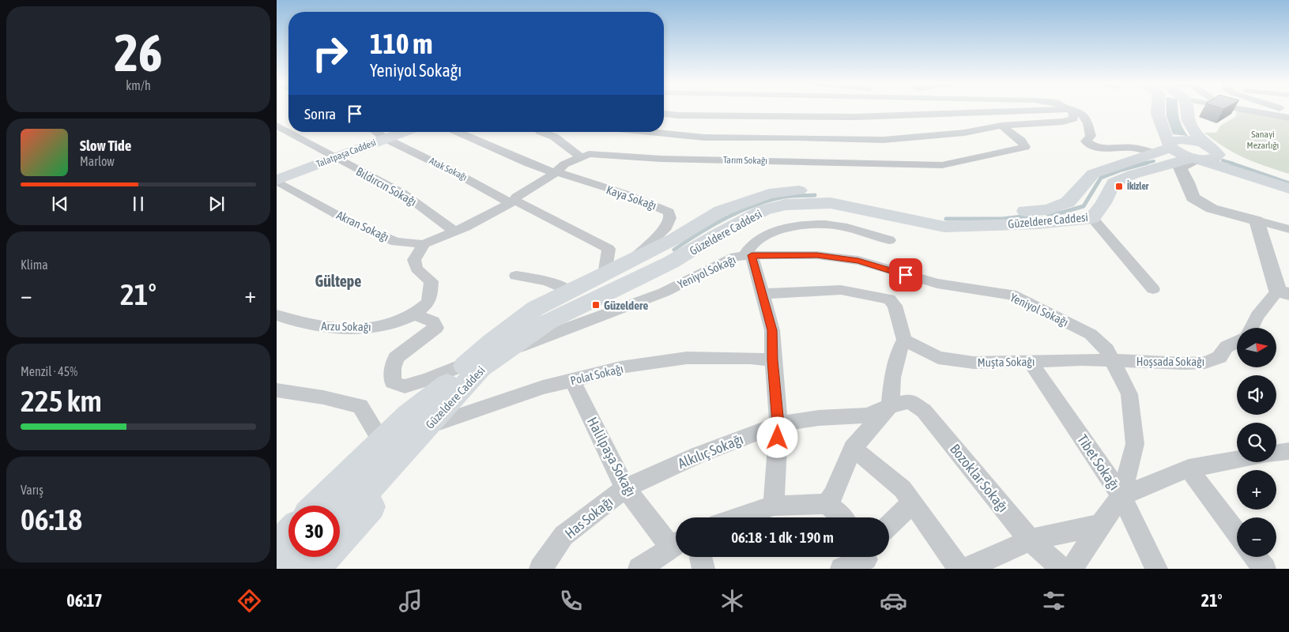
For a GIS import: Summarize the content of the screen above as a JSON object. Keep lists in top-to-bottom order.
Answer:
{
  "streets": {
    "main road": ["Talatpaşa Caddesi", "Güzeldere Caddesi"],
    "street": [
      "Tarım Sokağı",
      "Atak Sokağı",
      "Bıldırcın Sokağı",
      "Kaya Sokağı",
      "Akran Sokağı",
      "Yeniyol Sokağı",
      "Arzu Sokağı",
      "Hoşsada Sokağı",
      "Muşta Sokağı",
      "Polat Sokağı",
      "Alkılıç Sokağı",
      "Halilpaşa Sokağı",
      "Tibet Sokağı",
      "Bozoklar Sokağı",
      "Has Sokağı"
    ]
  },
  "crossings": [
    ["Talatpaşa Caddesi", "Atak Sokağı"],
    ["Talatpaşa Caddesi", "Bıldırcın Sokağı"],
    ["Talatpaşa Caddesi", "Akran Sokağı"],
    ["Tarım Sokağı", "Atak Sokağı"],
    ["Tarım Sokağı", "Bıldırcın Sokağı"],
    ["Tarım Sokağı", "Kaya Sokağı"],
    ["Tarım Sokağı", "Akran Sokağı"],
    ["Atak Sokağı", "Güzeldere Caddesi"],
    ["Kaya Sokağı", "Güzeldere Caddesi"],
    ["Güzeldere Caddesi", "Yeniyol Sokağı"],
    ["Güzeldere Caddesi", "Polat Sokağı"],
    ["Yeniyol Sokağı", "Hoşsada Sokağı"],
    ["Yeniyol Sokağı", "Muşta Sokağı"],
    ["Yeniyol Sokağı", "Tibet Sokağı"],
    ["Hoşsada Sokağı", "Muşta Sokağı"],
    ["Muşta Sokağı", "Tibet Sokağı"],
    ["Polat Sokağı", "Halilpaşa Sokağı"],
    ["Alkılıç Sokağı", "Halilpaşa Sokağı"],
    ["Alkılıç Sokağı", "Bozoklar Sokağı"],
    ["Alkılıç Sokağı", "Has Sokağı"],
    ["Halilpaşa Sokağı", "Has Sokağı"]
  ],
  "districts": ["Gültepe"],
  "parks": ["Sanayi Mezarlığı"],
  "places": {
    "transit": ["İkizler", "Güzeldere"]
  },
  "north": "right",
  "page": {
    "tile": [
      ["26", "km/h"],
      "Klima",
      ["Menzil · 45%", "225 km"],
      ["Varış", "06:18"]
    ],
    "turn": ["110 m", "Yeniyol Sokağı"],
    "then": "Sonra",
    "song": ["Slow Tide", "Marlow"],
    "heat": ["−", "21°", "+"],
    "map_buttons": ["+", "−"],
    "limit": "30",
    "trip": "06:18 · 1 dk · 190 m",
    "tabs": ["06:17", "21°"]
  }
}
